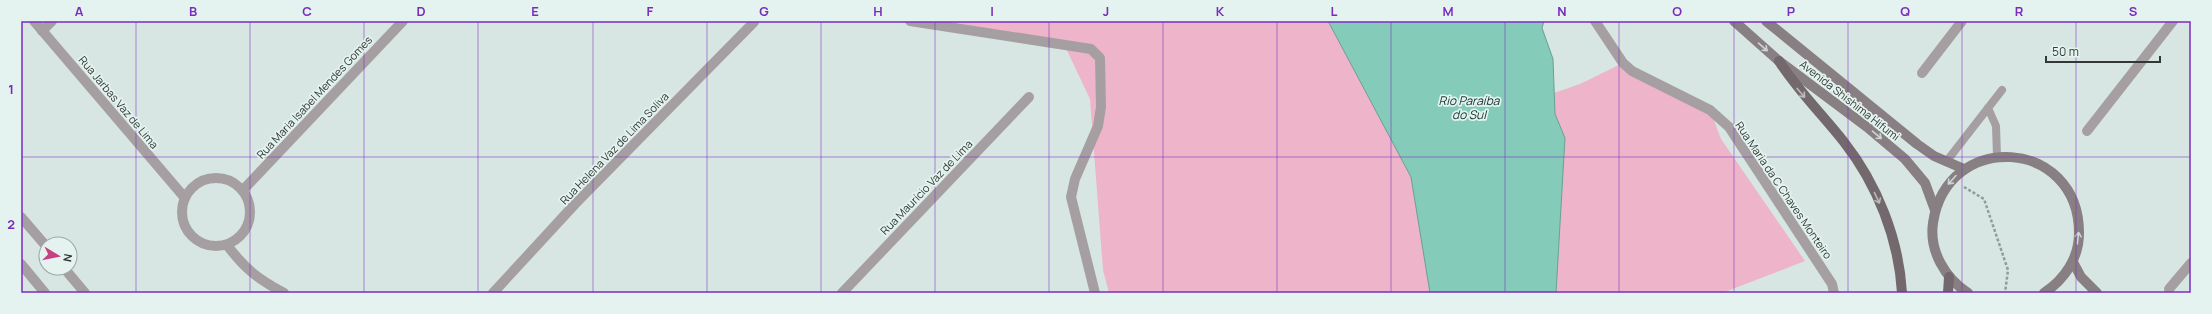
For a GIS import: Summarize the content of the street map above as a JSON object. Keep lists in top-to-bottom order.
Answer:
{
  "streets": {
    "street": [
      "Rua Maria Isabel Mendes Gomes",
      "Avenida Shishima Hifumi",
      "Rua Jarbas Vaz de Lima",
      "Rua Helena Vaz de Lima Soliva",
      "Rua Maurício Vaz de Lima",
      "Rua Maria da C Chaves Monteiro"
    ]
  },
  "crossings": [
    ["Rua Maria Isabel Mendes Gomes", "Rua Jarbas Vaz de Lima"]
  ],
  "water": ["Rio Paraíba do Sul"],
  "scale_bar": "50 m",
  "north": "right",
  "grid": {
    "columns": [
      "A",
      "B",
      "C",
      "D",
      "E",
      "F",
      "G",
      "H",
      "I",
      "J",
      "K",
      "L",
      "M",
      "N",
      "O",
      "P",
      "Q",
      "R",
      "S"
    ],
    "rows": ["1", "2"]
  }
}
